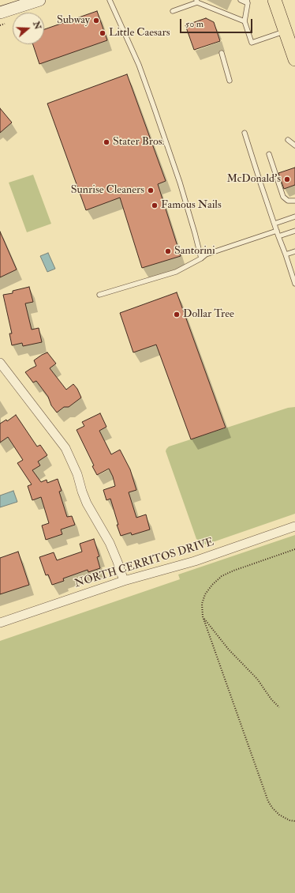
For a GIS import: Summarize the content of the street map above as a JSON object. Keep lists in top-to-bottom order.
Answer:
{
  "streets": {
    "street": ["NORTH CERRITOS DRIVE"]
  },
  "places": [
    "Subway",
    "Little Caesars",
    "Stater Bros.",
    "McDonald's",
    "Sunrise Cleaners",
    "Famous Nails",
    "Santorini",
    "Dollar Tree"
  ],
  "scale_bar": "50 m",
  "north": "right"
}
